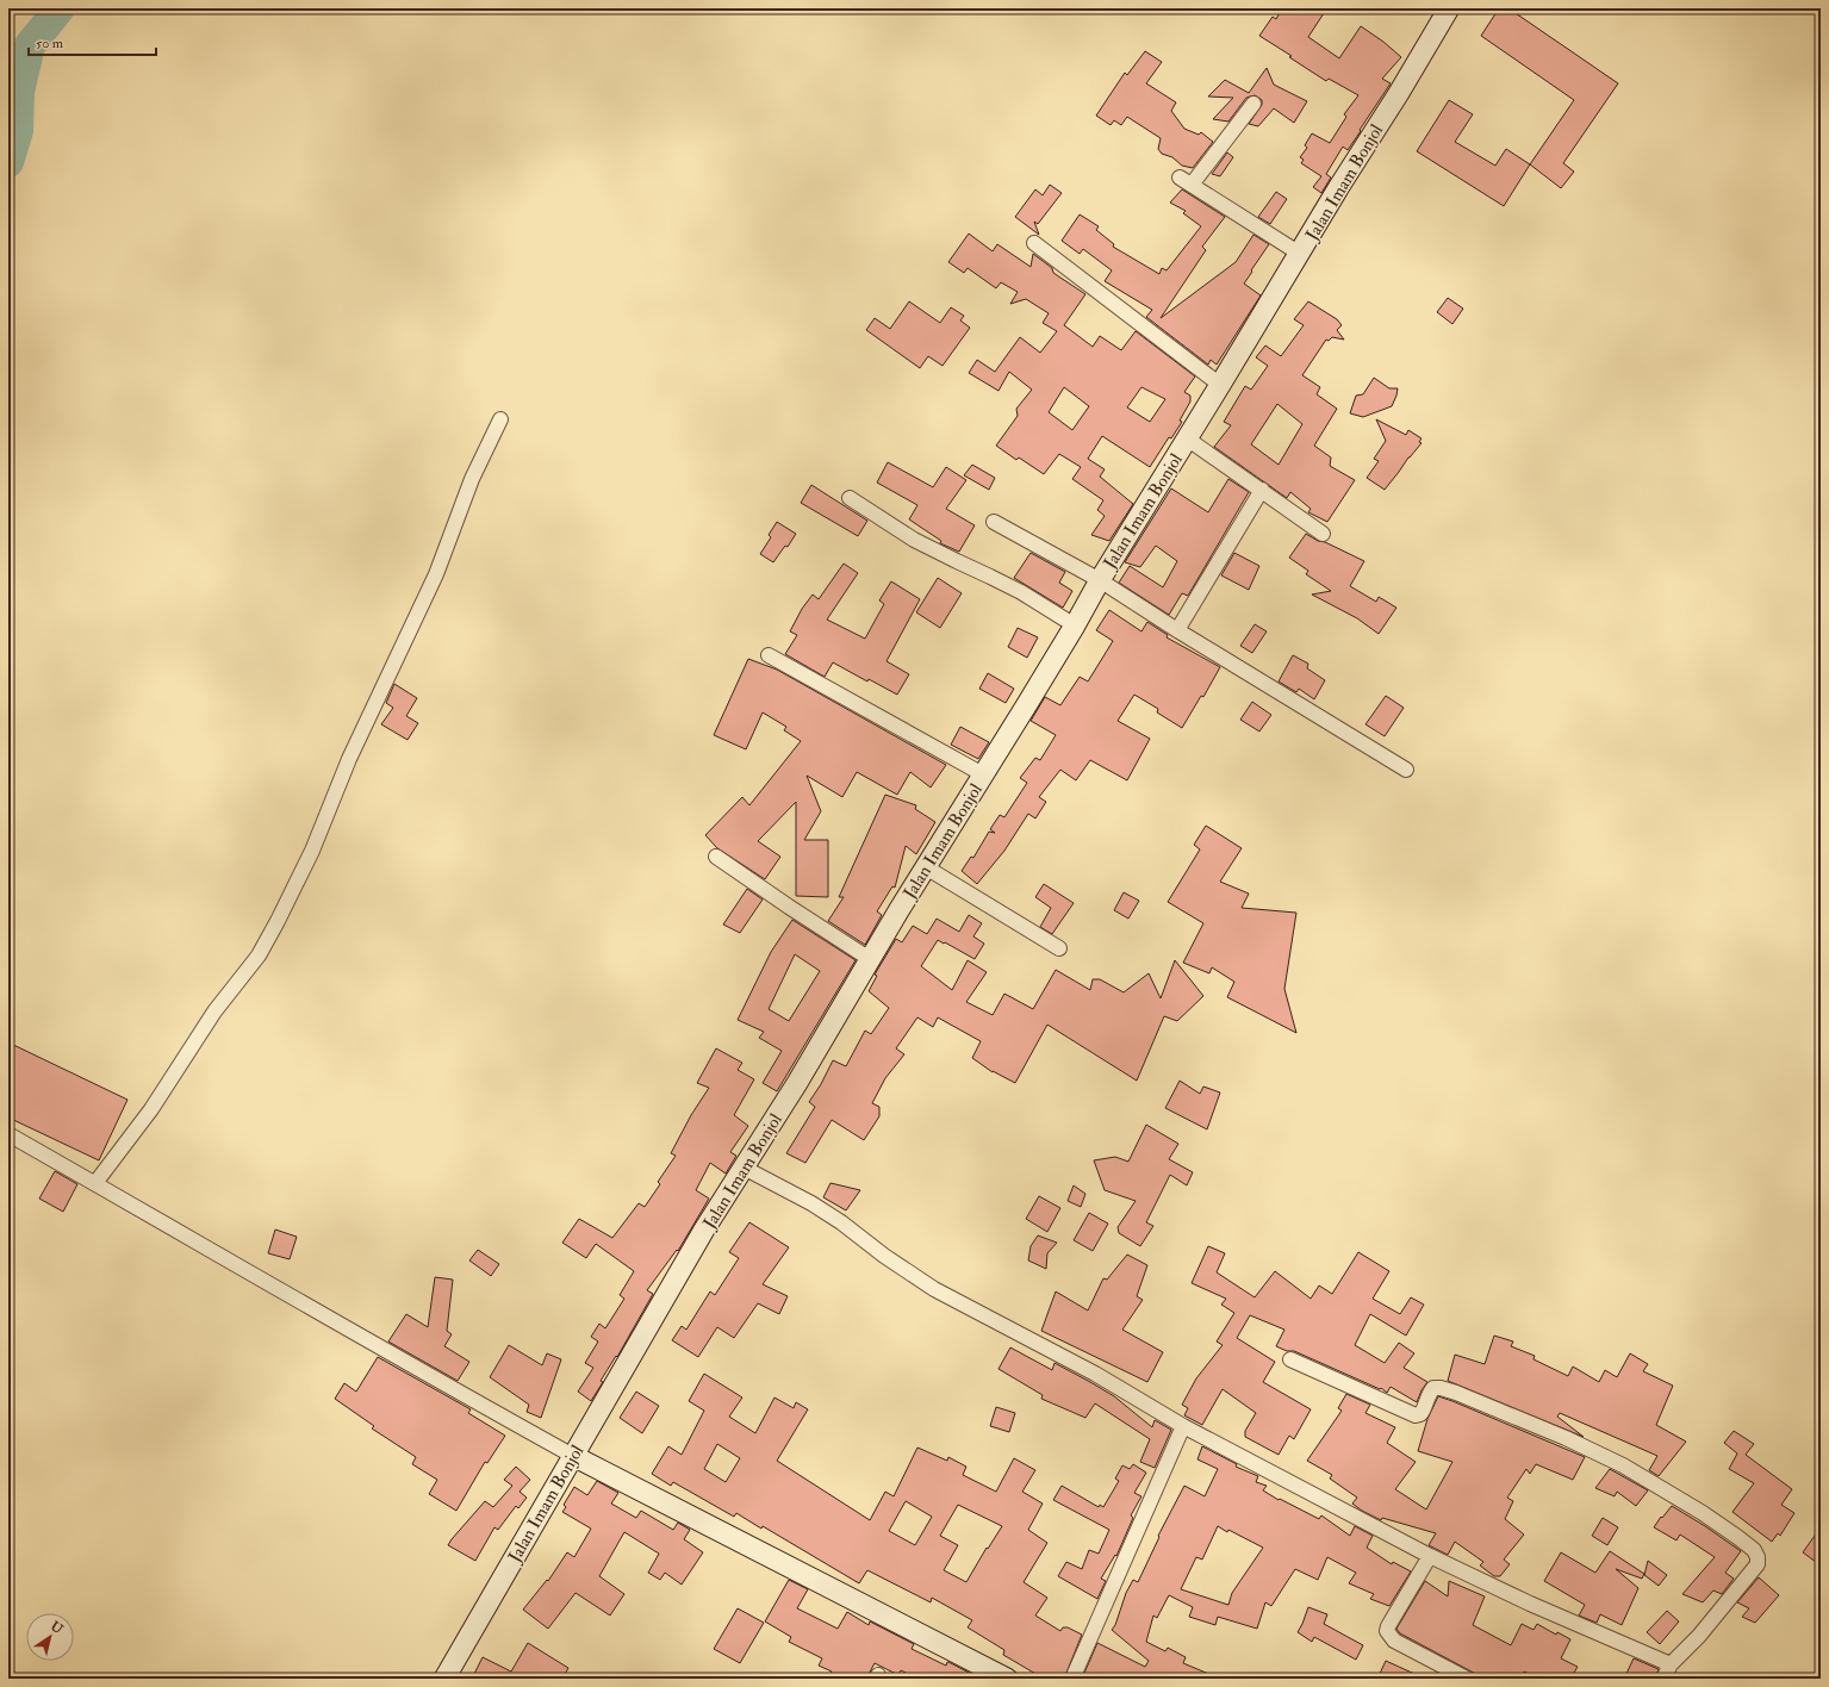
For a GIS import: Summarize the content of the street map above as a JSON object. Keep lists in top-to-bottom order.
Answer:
{
  "streets": {
    "main road": ["Jalan Imam Bonjol"]
  },
  "scale_bar": "50 m",
  "north": "top right"
}
